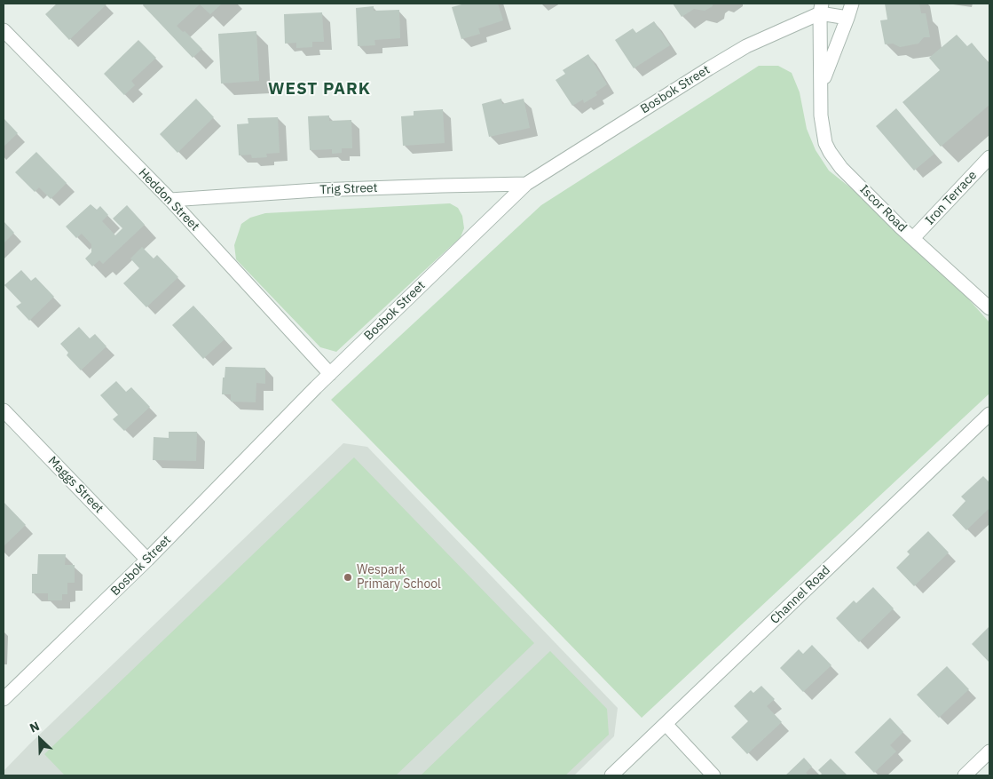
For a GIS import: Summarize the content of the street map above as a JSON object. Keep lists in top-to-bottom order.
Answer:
{
  "streets": {
    "street": [
      "Bosbok Street",
      "Trig Street",
      "Iron Terrace",
      "Heddon Street",
      "Iscor Road",
      "Maggs Street",
      "Channel Road"
    ]
  },
  "crossings": [
    ["Bosbok Street", "Trig Street"],
    ["Bosbok Street", "Heddon Street"],
    ["Bosbok Street", "Iscor Road"],
    ["Bosbok Street", "Maggs Street"],
    ["Trig Street", "Heddon Street"],
    ["Iron Terrace", "Iscor Road"]
  ],
  "districts": ["WEST PARK"],
  "places": ["Wespark Primary School"],
  "north": "top left"
}
